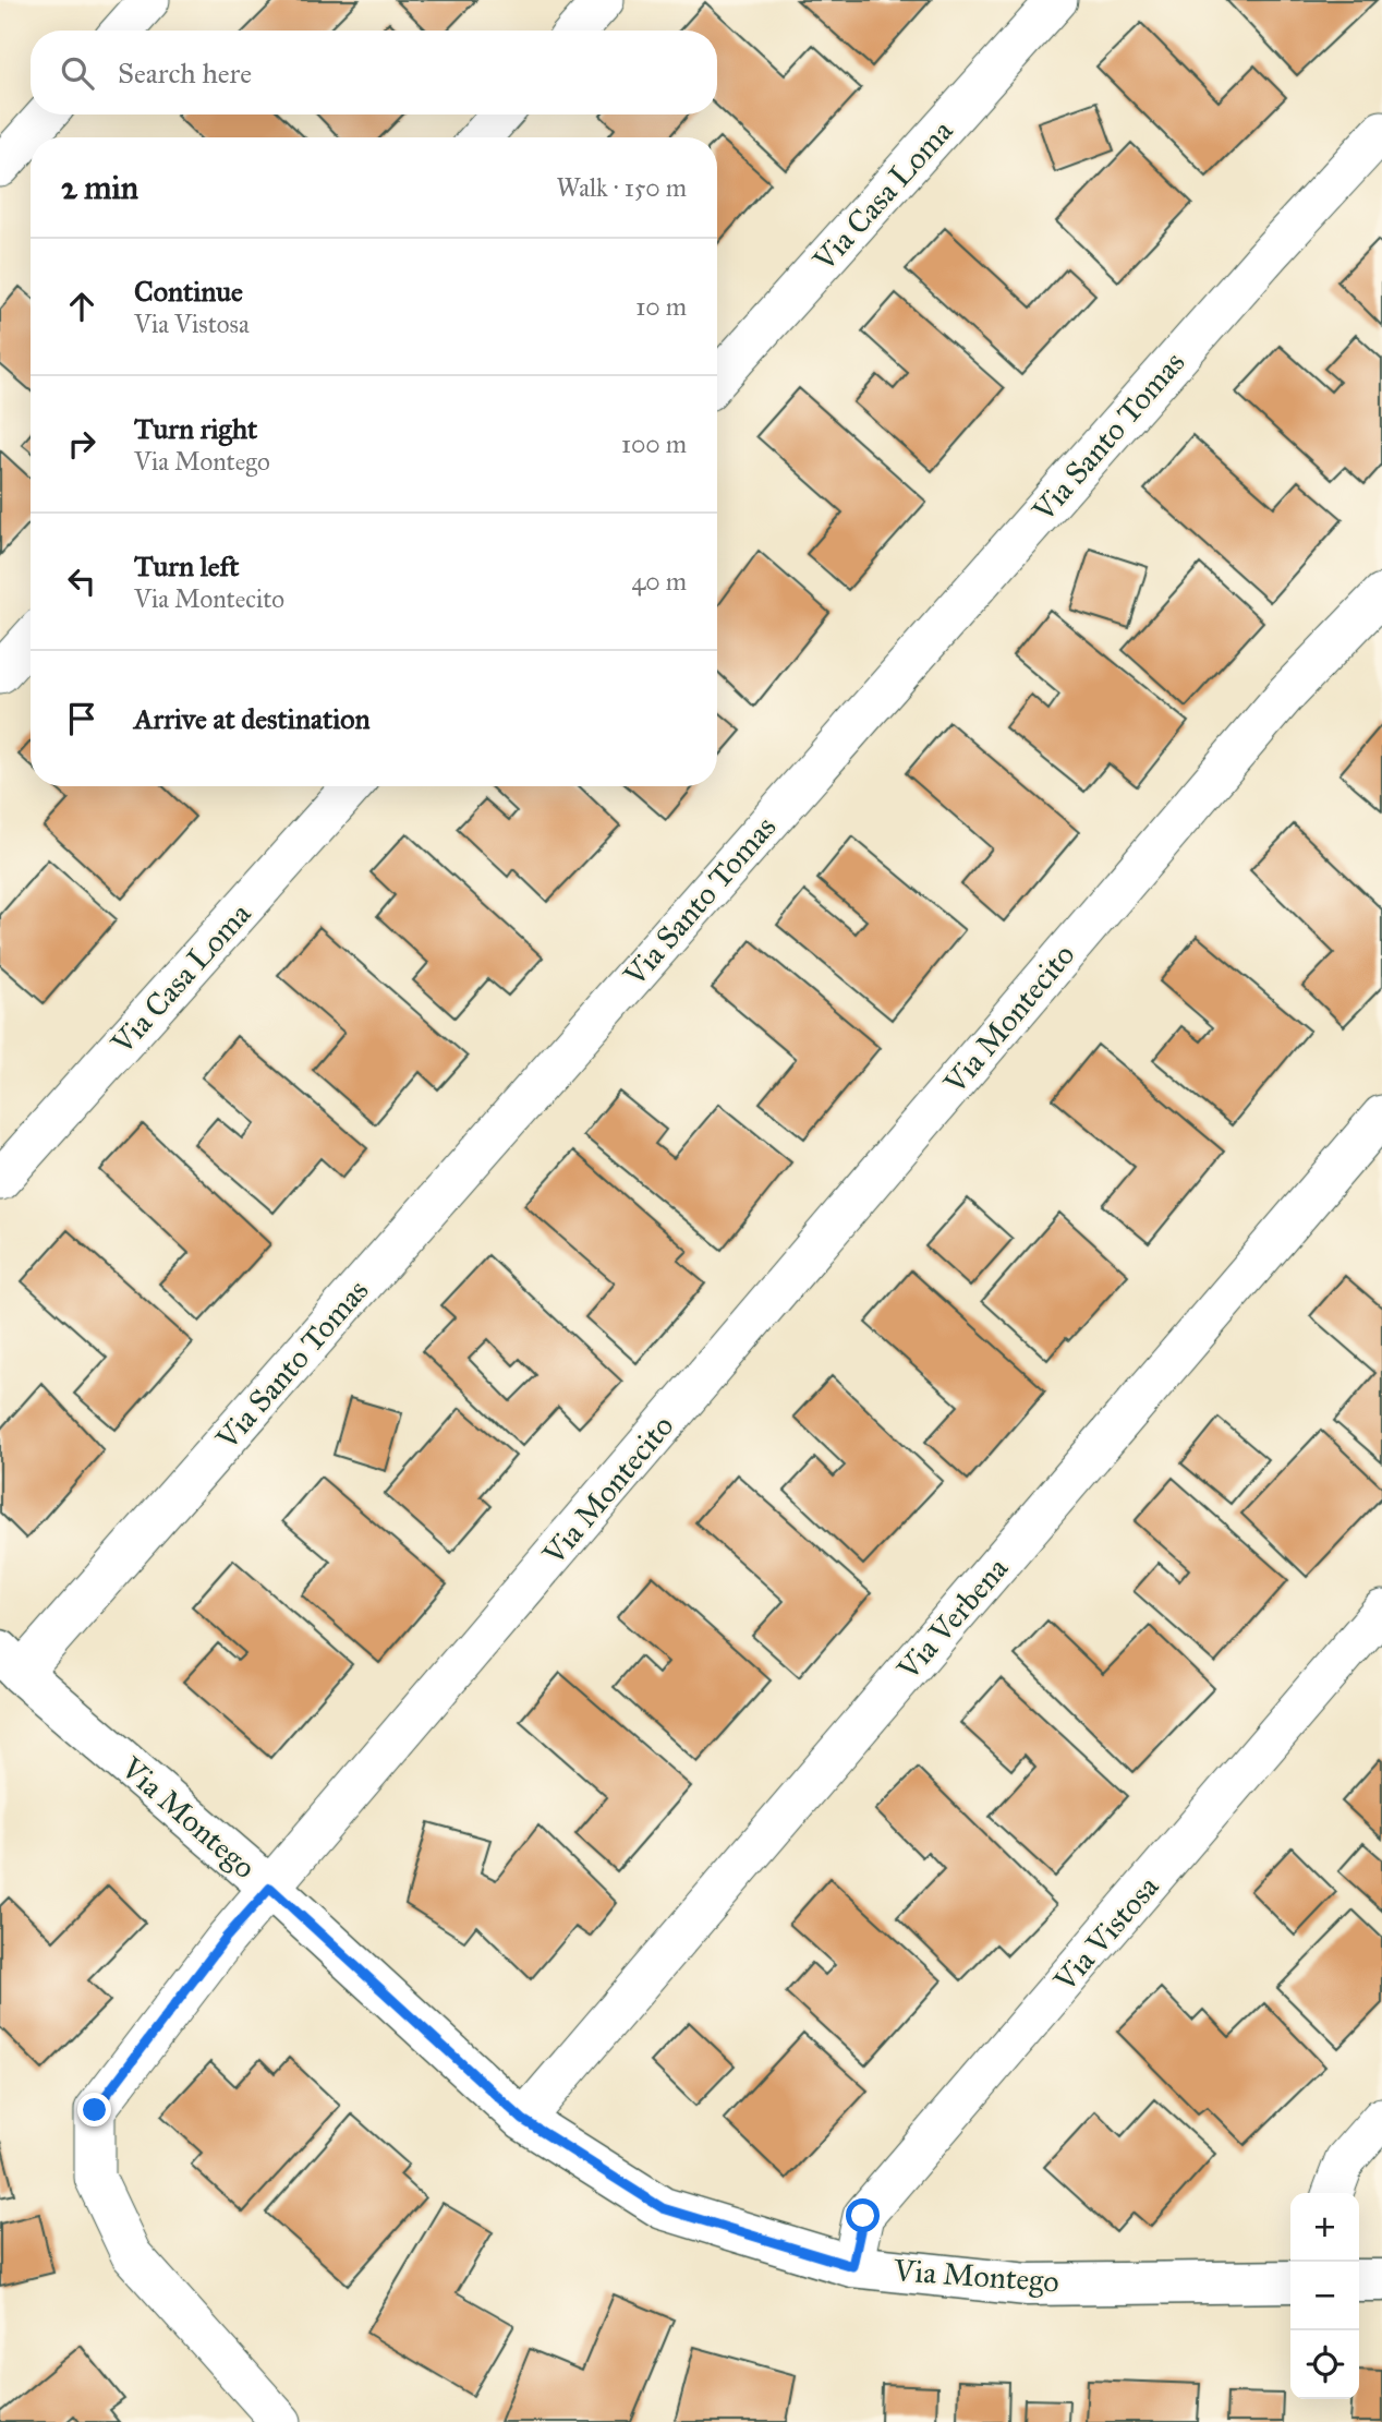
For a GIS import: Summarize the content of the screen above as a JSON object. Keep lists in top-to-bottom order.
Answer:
{
  "streets": {
    "street": [
      "Via Casa Loma",
      "Via Santo Tomas",
      "Via Montecito",
      "Via Verbena",
      "Via Montego",
      "Via Vistosa"
    ]
  },
  "crossings": [
    ["Via Santo Tomas", "Via Montego"],
    ["Via Montecito", "Via Montego"],
    ["Via Verbena", "Via Montego"],
    ["Via Montego", "Via Vistosa"]
  ],
  "page": {
    "search": "Search here",
    "heading": ["2 min", "Walk · 150 m"],
    "list": [
      ["Continue", "Via Vistosa", "10 m"],
      ["Turn right", "Via Montego", "100 m"],
      ["Turn left", "Via Montecito", "40 m"],
      "Arrive at destination"
    ],
    "map_buttons": ["+", "−"]
  }
}
